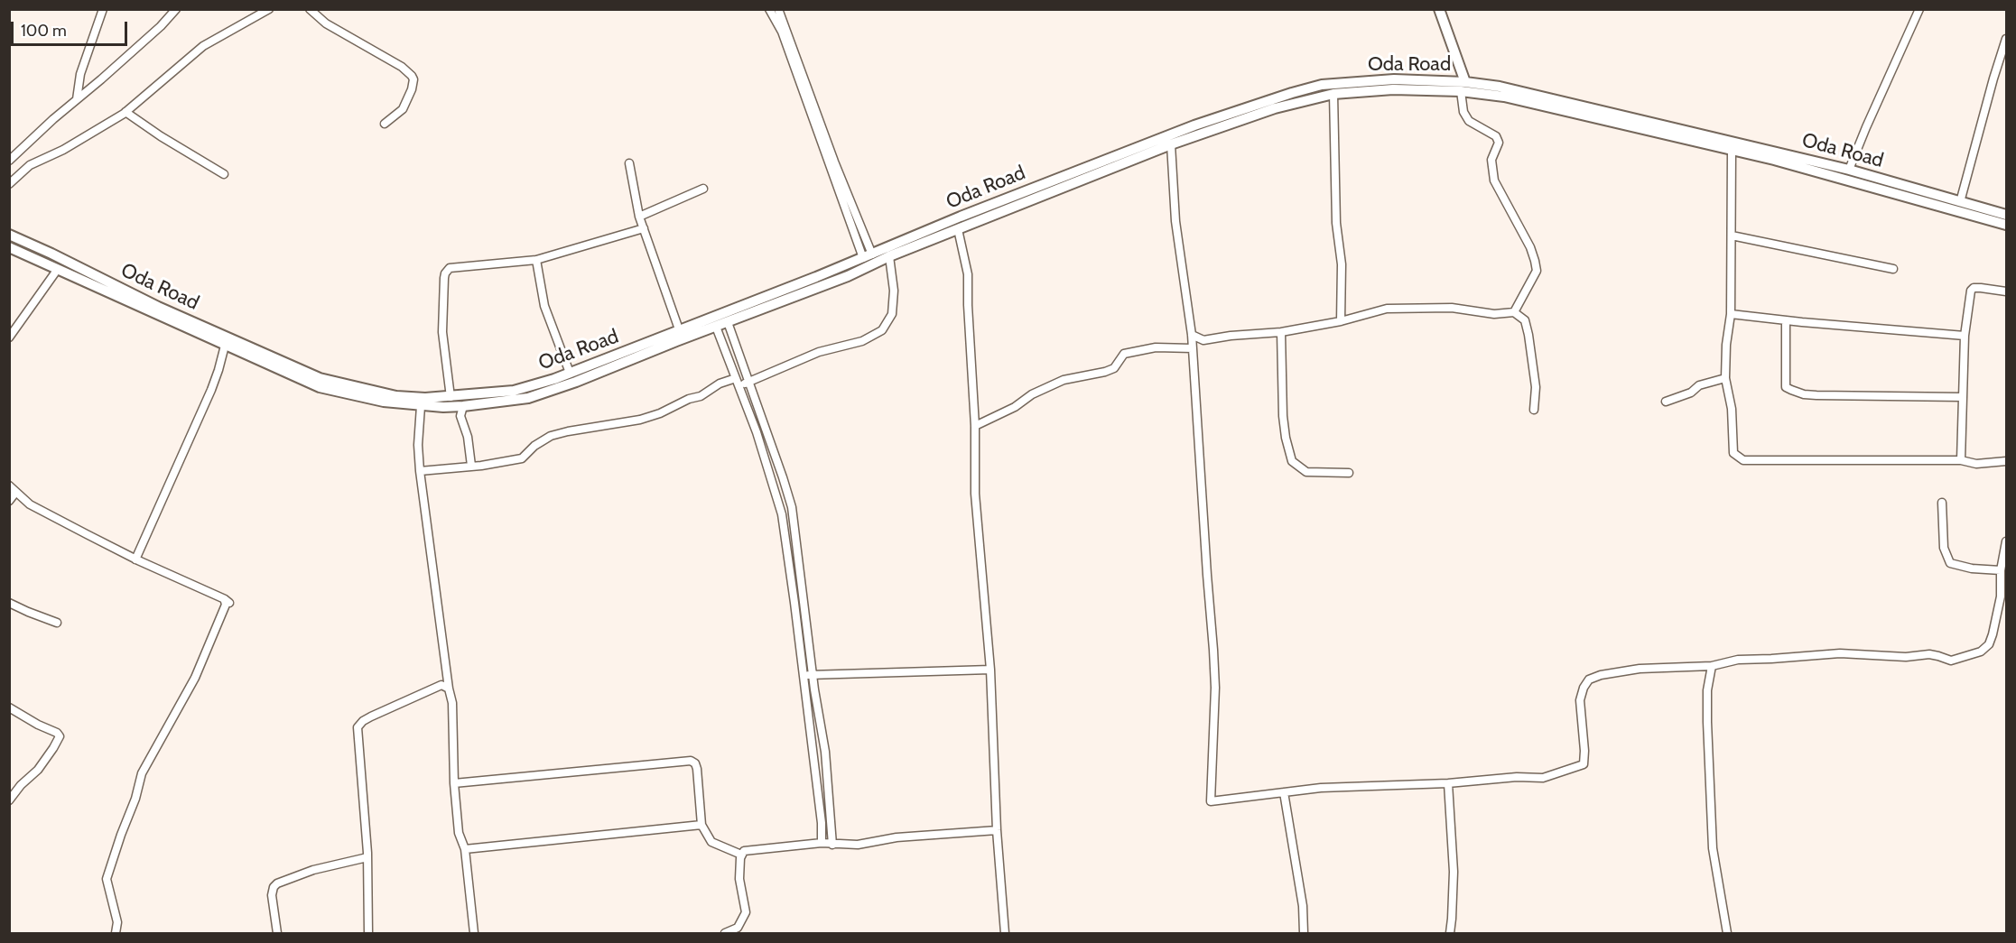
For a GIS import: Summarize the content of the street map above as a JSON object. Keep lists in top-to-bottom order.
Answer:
{
  "streets": {
    "street": ["Oda Road"]
  },
  "scale_bar": "100 m"
}
